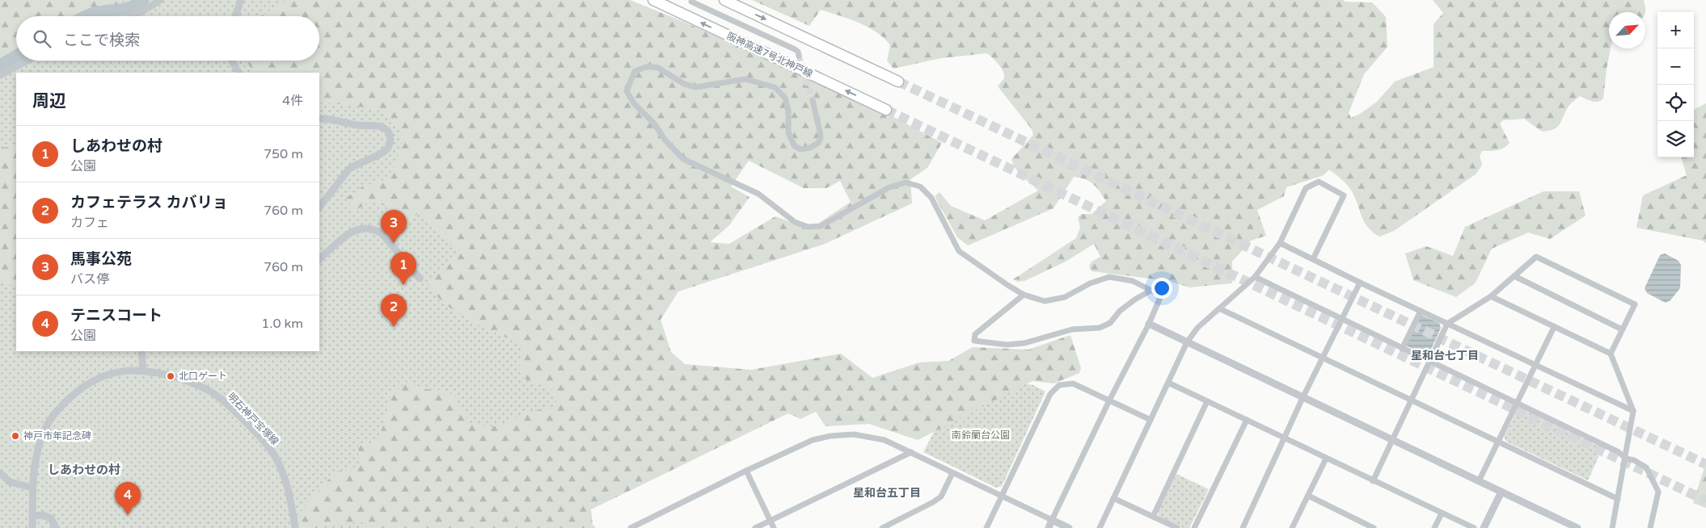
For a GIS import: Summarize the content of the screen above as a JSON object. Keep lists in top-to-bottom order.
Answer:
{
  "streets": {
    "highway": ["阪神高速7号北神戸線"],
    "street": ["明石神戸宝塚線"]
  },
  "districts": ["星和台七丁目", "しあわせの村", "星和台五丁目"],
  "parks": ["南鈴蘭台公園"],
  "places": ["北口ゲート", "神戸市年記念碑"],
  "north": "top right",
  "page": {
    "map_buttons": ["+", "−"],
    "search": "ここで検索",
    "heading": ["周辺", "4件"],
    "list": [
      {
        "mark": "1",
        "name": "しあわせの村",
        "note": "公園",
        "value": "750 m"
      },
      {
        "mark": "2",
        "name": "カフェテラス カバリョ",
        "note": "カフェ",
        "value": "760 m"
      },
      {
        "mark": "3",
        "name": "馬事公苑",
        "note": "バス停",
        "value": "760 m"
      },
      {
        "mark": "4",
        "name": "テニスコート",
        "note": "公園",
        "value": "1.0 km"
      }
    ],
    "pins": [
      "3",
      "1",
      "2",
      "4"
    ]
  }
}
